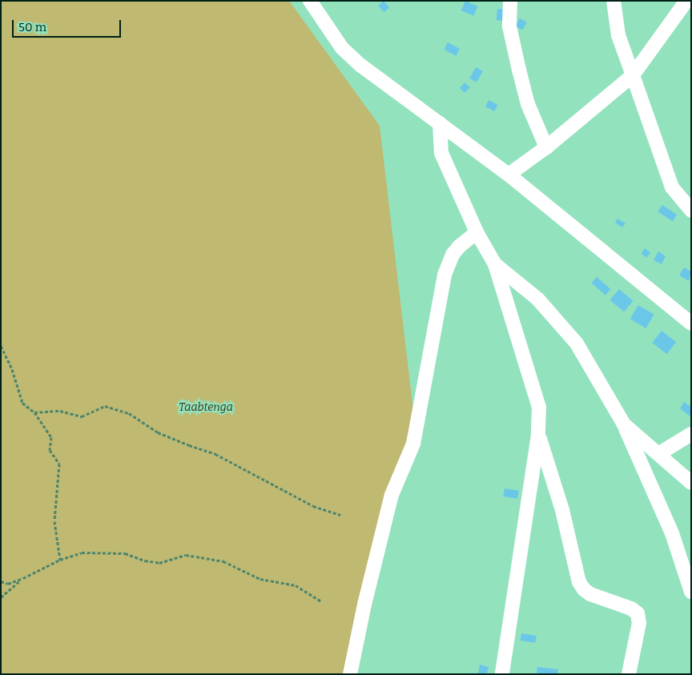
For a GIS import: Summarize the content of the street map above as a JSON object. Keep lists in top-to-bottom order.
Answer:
{
  "parks": ["Taabtenga"],
  "scale_bar": "50 m"
}
